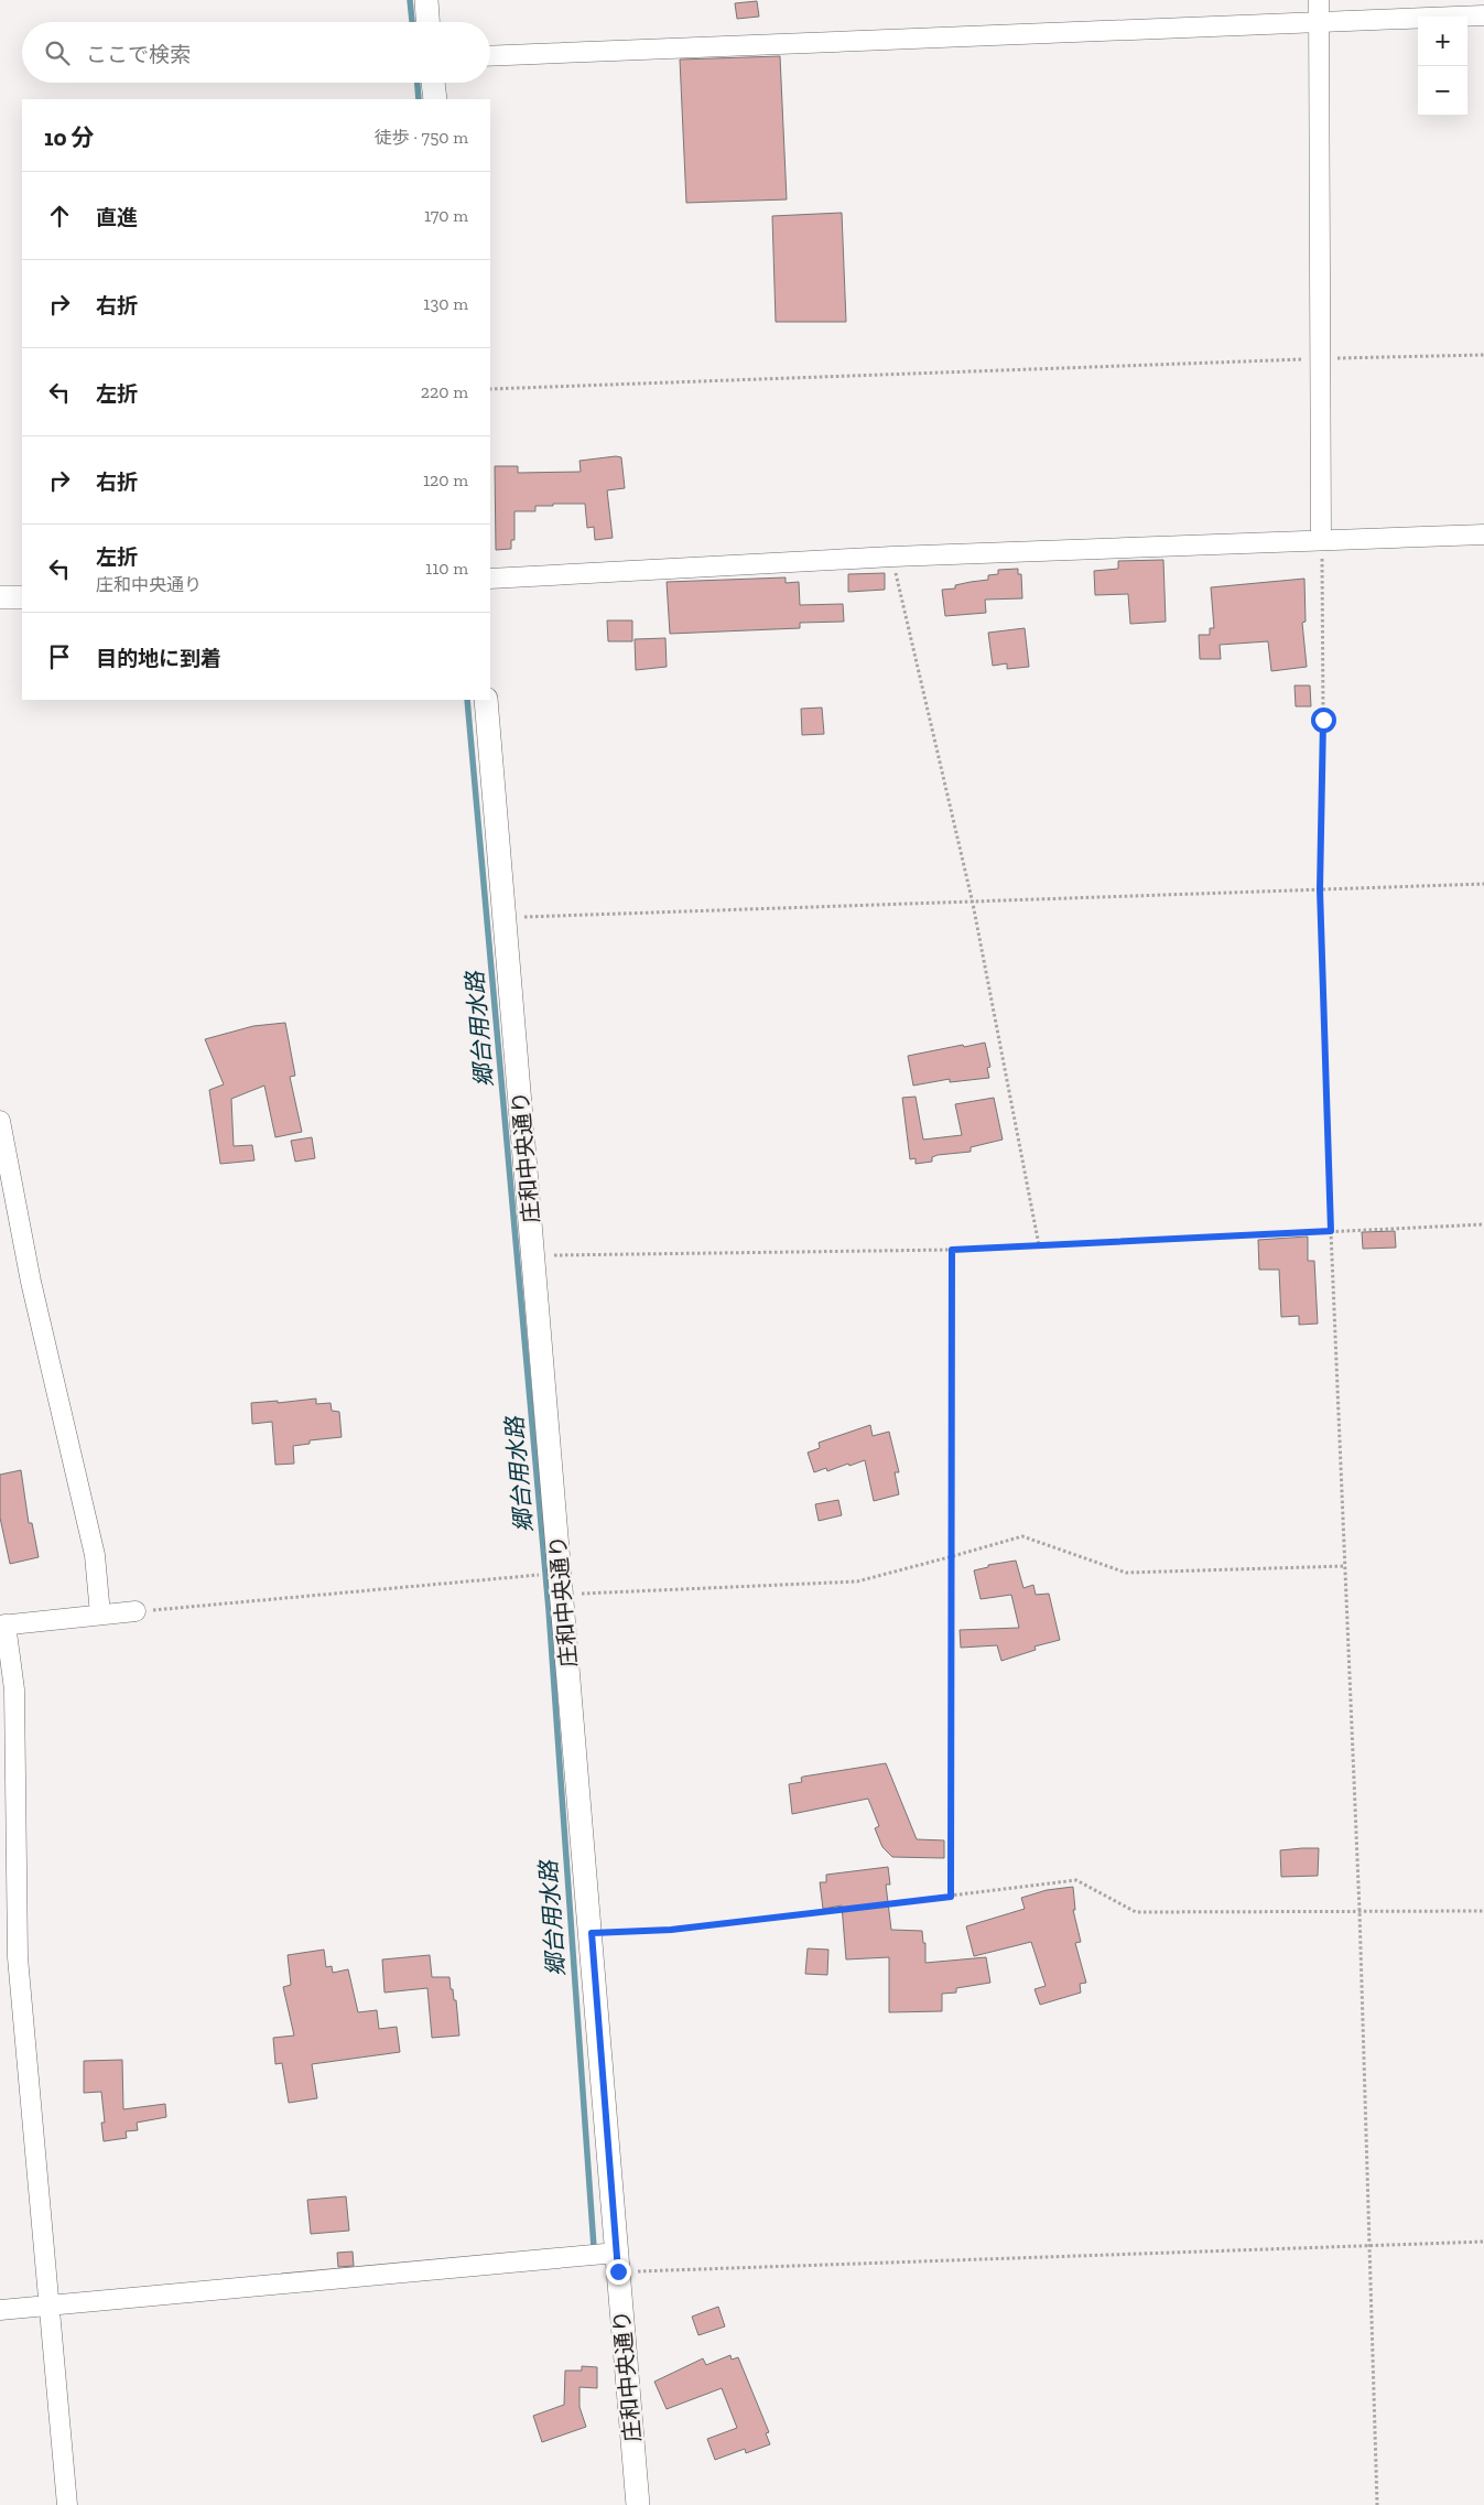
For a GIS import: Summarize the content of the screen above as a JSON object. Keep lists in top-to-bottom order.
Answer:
{
  "streets": {
    "street": ["庄和中央通り"]
  },
  "water": ["郷台用水路"],
  "page": {
    "map_buttons": ["+", "−"],
    "search": "ここで検索",
    "heading": ["10 分", "徒歩 · 750 m"],
    "list": [
      ["直進", "170 m"],
      ["右折", "130 m"],
      ["左折", "220 m"],
      ["右折", "120 m"],
      ["左折", "庄和中央通り", "110 m"],
      "目的地に到着"
    ]
  }
}
